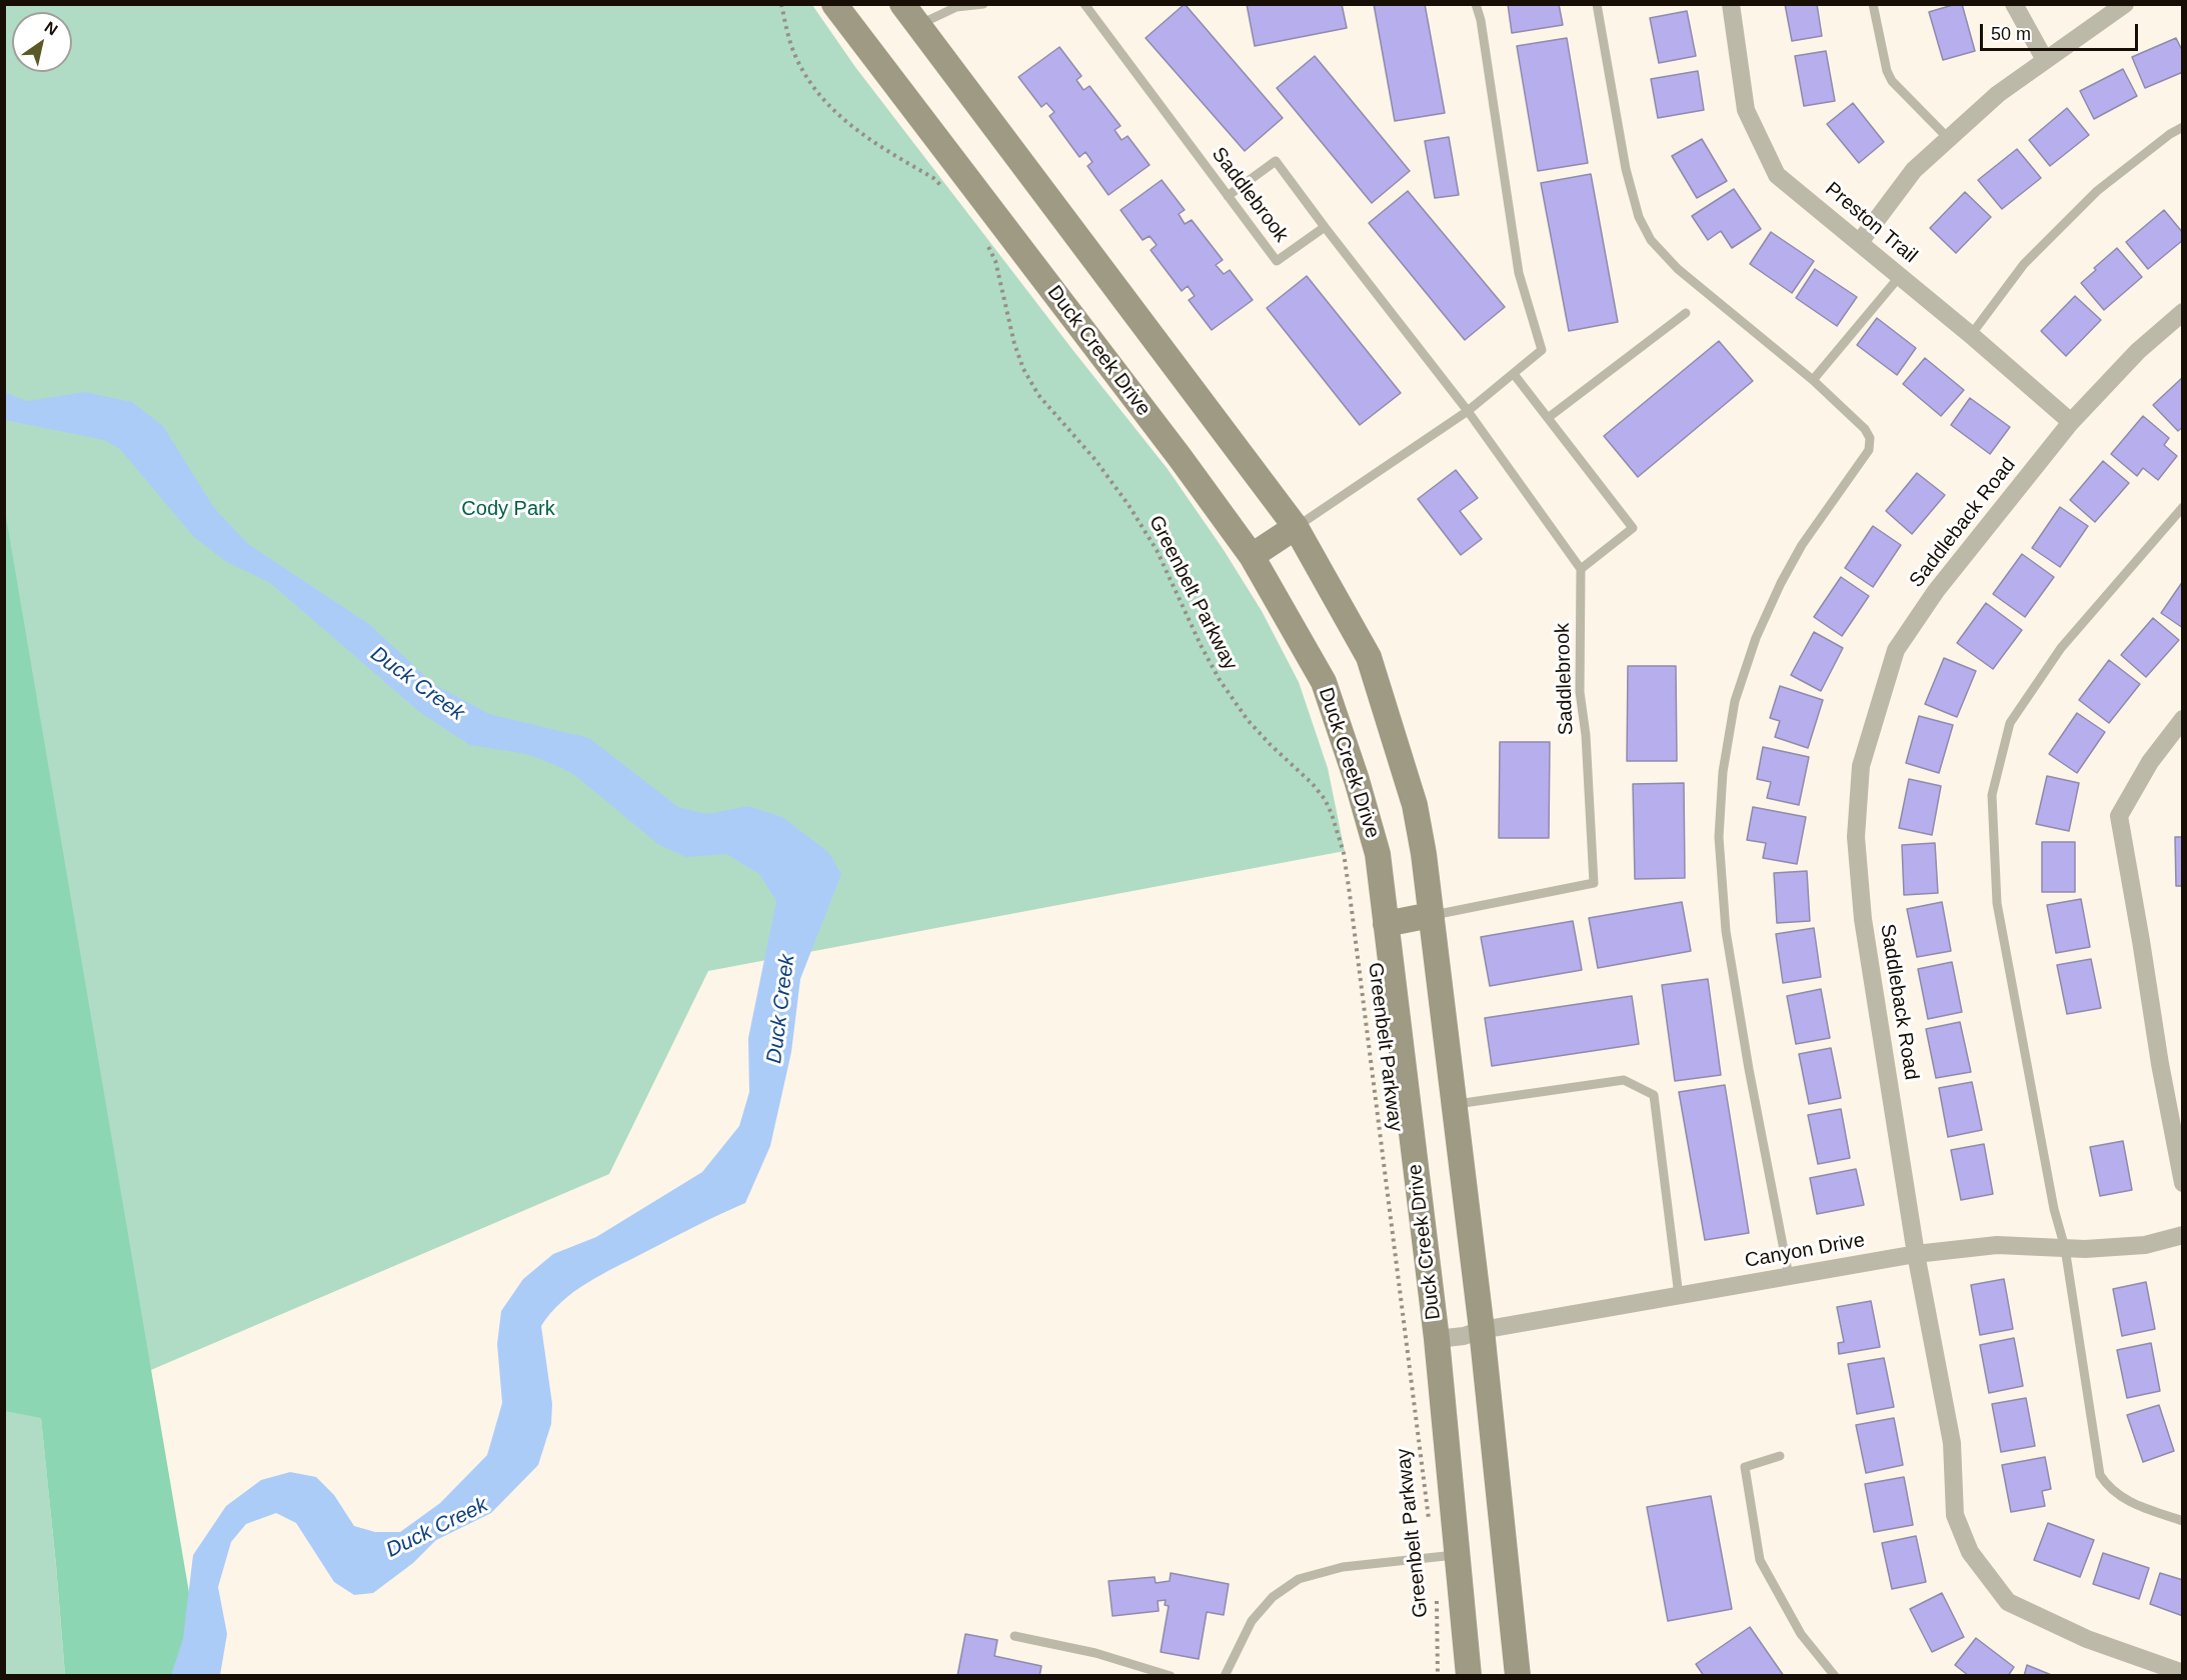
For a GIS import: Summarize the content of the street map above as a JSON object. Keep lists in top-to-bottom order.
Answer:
{
  "streets": {
    "main road": ["Duck Creek Drive"],
    "street": ["Preston Trail", "Saddleback Road", "Canyon Drive"],
    "lane": ["Saddlebrook"],
    "path": ["Greenbelt Parkway"]
  },
  "crossings": [
    ["Preston Trail", "Saddleback Road"],
    ["Duck Creek Drive", "Canyon Drive"],
    ["Saddleback Road", "Canyon Drive"]
  ],
  "water": ["Duck Creek"],
  "parks": ["Cody Park"],
  "scale_bar": "50 m",
  "north": "top right"
}
